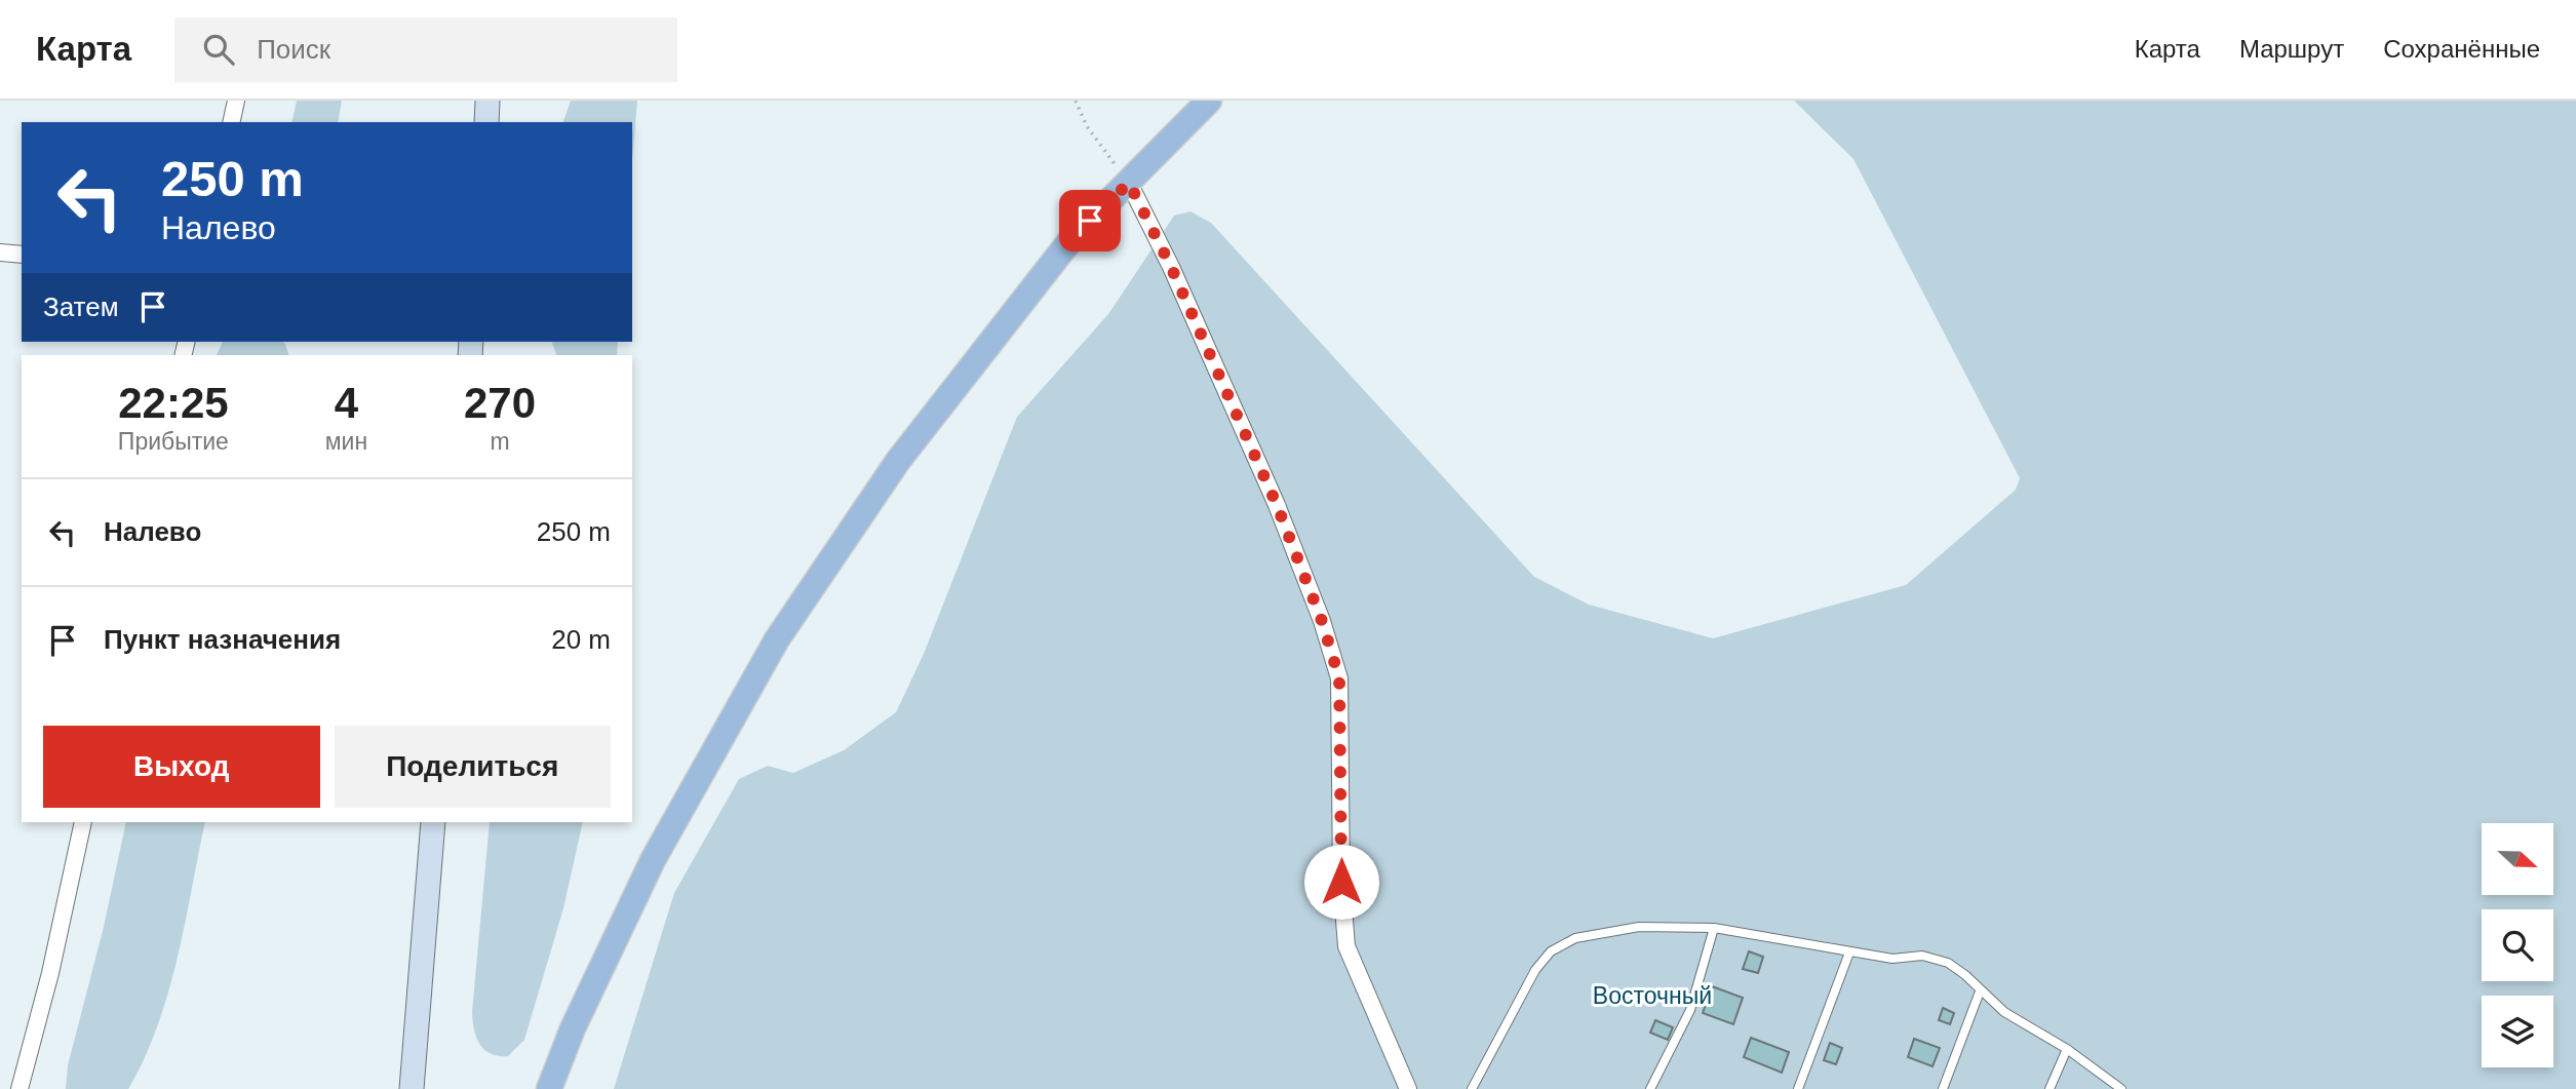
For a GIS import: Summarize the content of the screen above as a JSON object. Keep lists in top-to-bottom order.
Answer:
{
  "parks": ["Восточный"],
  "north": "right",
  "page": {
    "header": "Карта",
    "search": "Поиск",
    "nav": ["Карта", "Маршрут", "Сохранённые"],
    "turn": ["250 m", "Налево"],
    "then": "Затем",
    "eta": [
      "22:25",
      "Прибытие",
      "4",
      "мин",
      "270",
      "m"
    ],
    "list": [
      {
        "name": "Налево",
        "value": "250 m"
      },
      {
        "name": "Пункт назначения",
        "value": "20 m"
      }
    ],
    "buttons": ["Выход", "Поделиться"]
  }
}
